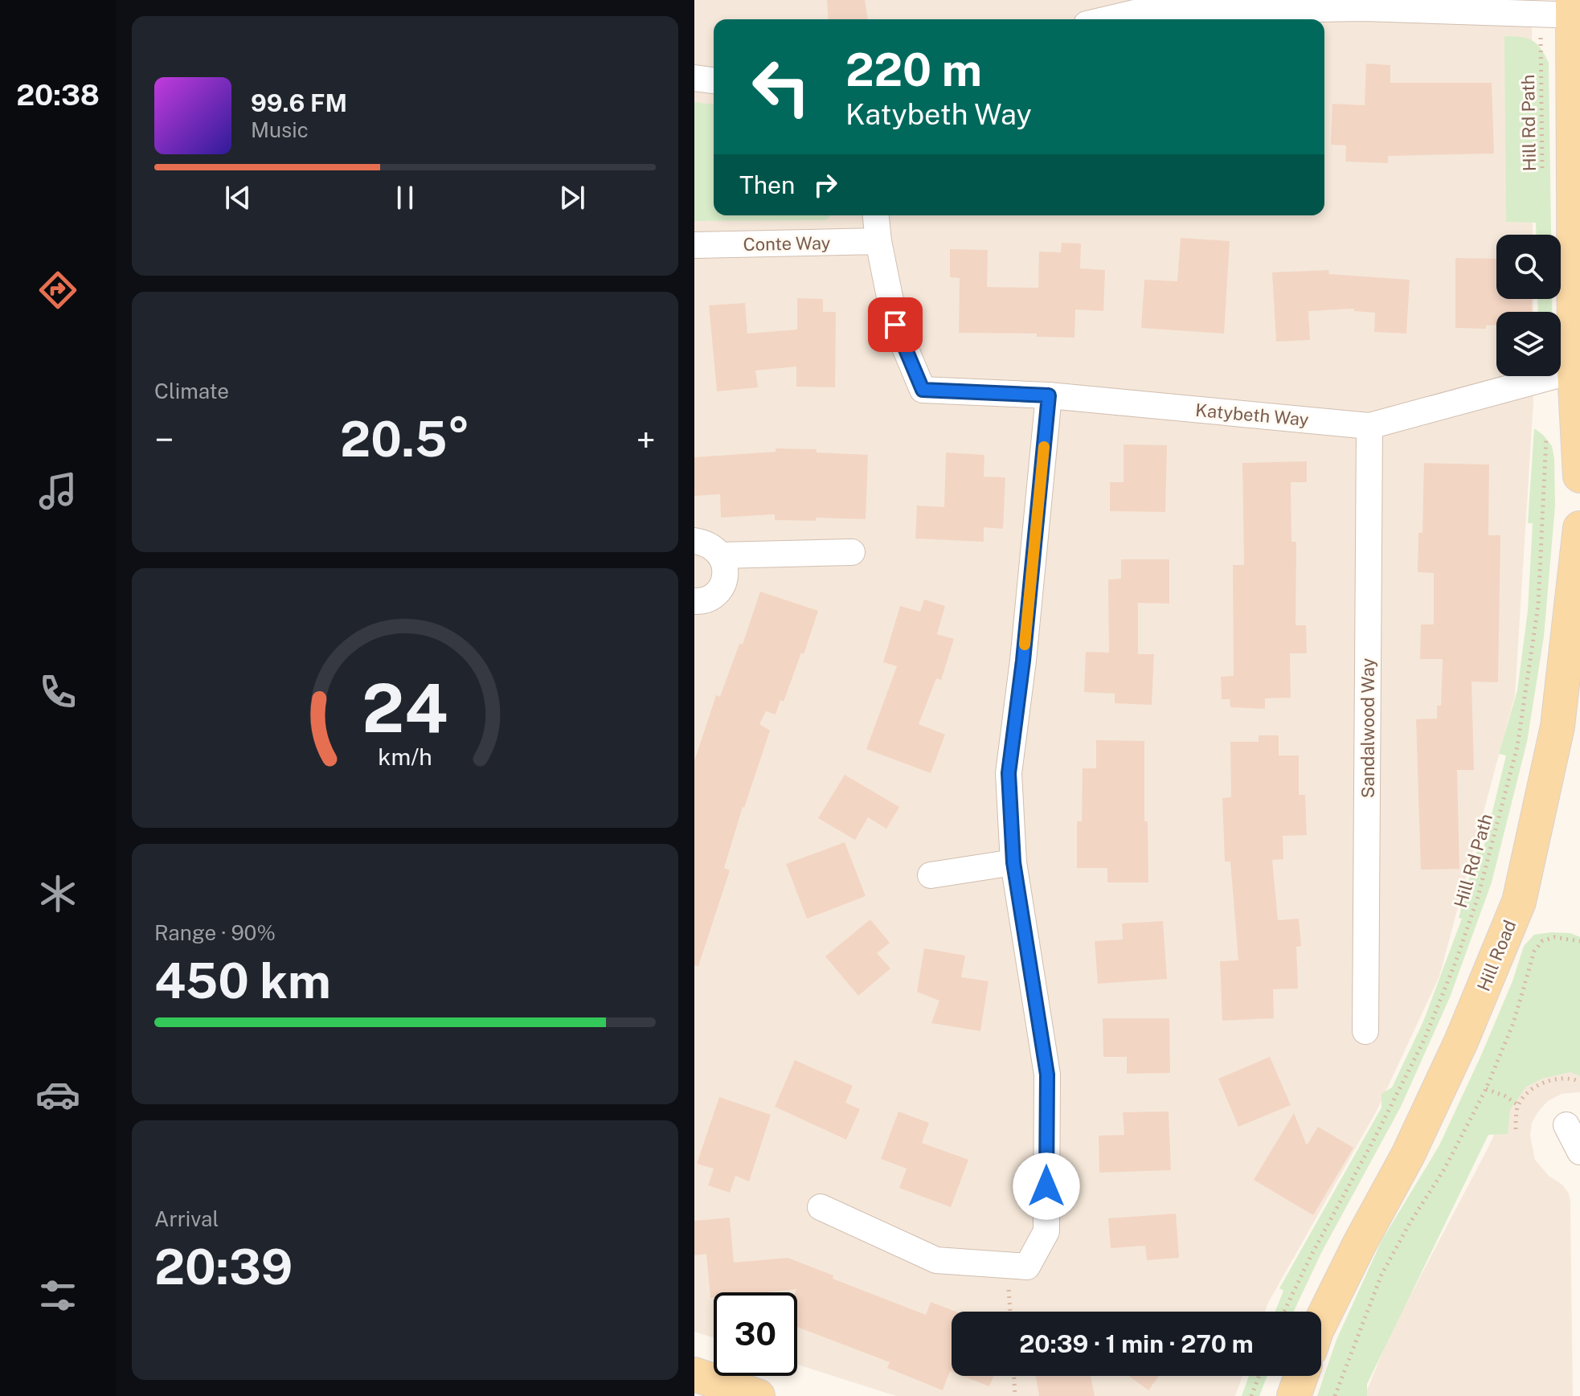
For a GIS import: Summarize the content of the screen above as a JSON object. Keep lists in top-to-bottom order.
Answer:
{
  "streets": {
    "main road": ["Hill Road"],
    "street": ["Conte Way", "Katybeth Way", "Sandalwood Way"],
    "path": ["Hill Rd Path"]
  },
  "crossings": [
    ["Conte Way", "Katybeth Way"],
    ["Katybeth Way", "Sandalwood Way"]
  ],
  "page": {
    "tabs": "20:38",
    "turn": ["220 m", "Katybeth Way"],
    "song": ["99.6 FM", "Music"],
    "then": "Then",
    "tile": [
      "Climate",
      ["Range · 90%", "450 km"],
      ["Arrival", "20:39"]
    ],
    "heat": ["−", "20.5°", "+"],
    "limit": "30",
    "trip": "20:39 · 1 min · 270 m",
    "gauge": ["24", "km/h"]
  }
}
